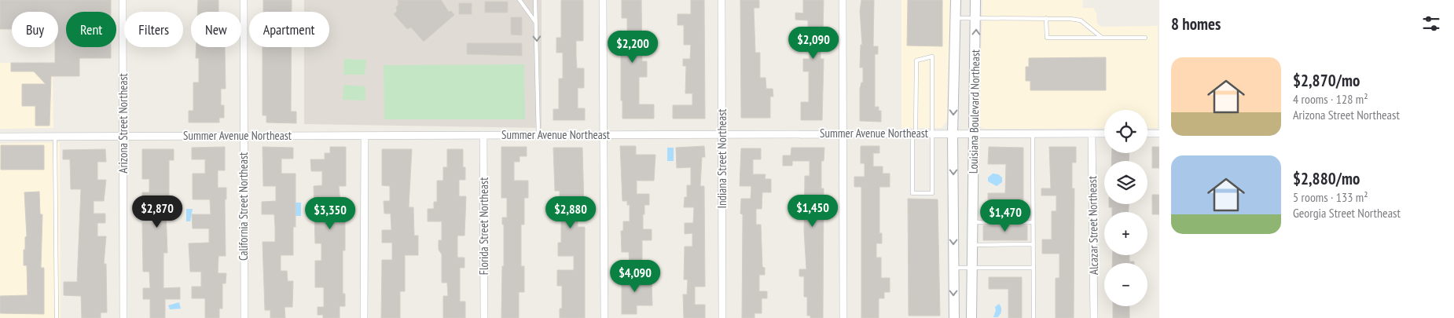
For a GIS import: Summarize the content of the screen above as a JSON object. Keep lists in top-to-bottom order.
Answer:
{
  "streets": {
    "main road": ["Louisiana Boulevard Northeast"],
    "street": [
      "Arizona Street Northeast",
      "Summer Avenue Northeast",
      "Indiana Street Northeast",
      "California Street Northeast",
      "Alcazar Street Northeast",
      "Florida Street Northeast"
    ]
  },
  "crossings": [
    ["Louisiana Boulevard Northeast", "Summer Avenue Northeast"],
    ["Arizona Street Northeast", "Summer Avenue Northeast"],
    ["Summer Avenue Northeast", "Indiana Street Northeast"],
    ["Summer Avenue Northeast", "California Street Northeast"],
    ["Summer Avenue Northeast", "Alcazar Street Northeast"],
    ["Summer Avenue Northeast", "Florida Street Northeast"]
  ],
  "page": {
    "heading": "8 homes",
    "chip": [
      "Buy",
      "Rent",
      "Filters",
      "New",
      "Apartment"
    ],
    "price": [
      "$2,090",
      "$2,200",
      "$1,450",
      "$2,870",
      "$2,880",
      "$3,350",
      "$1,470",
      "$4,090"
    ],
    "list": [
      {
        "name": "$2,870/mo",
        "note": "4 rooms · 128 m² · Arizona Street Northeast"
      },
      {
        "name": "$2,880/mo",
        "note": "5 rooms · 133 m² · Georgia Street Northeast"
      }
    ],
    "map_buttons": ["+", "−"]
  }
}
